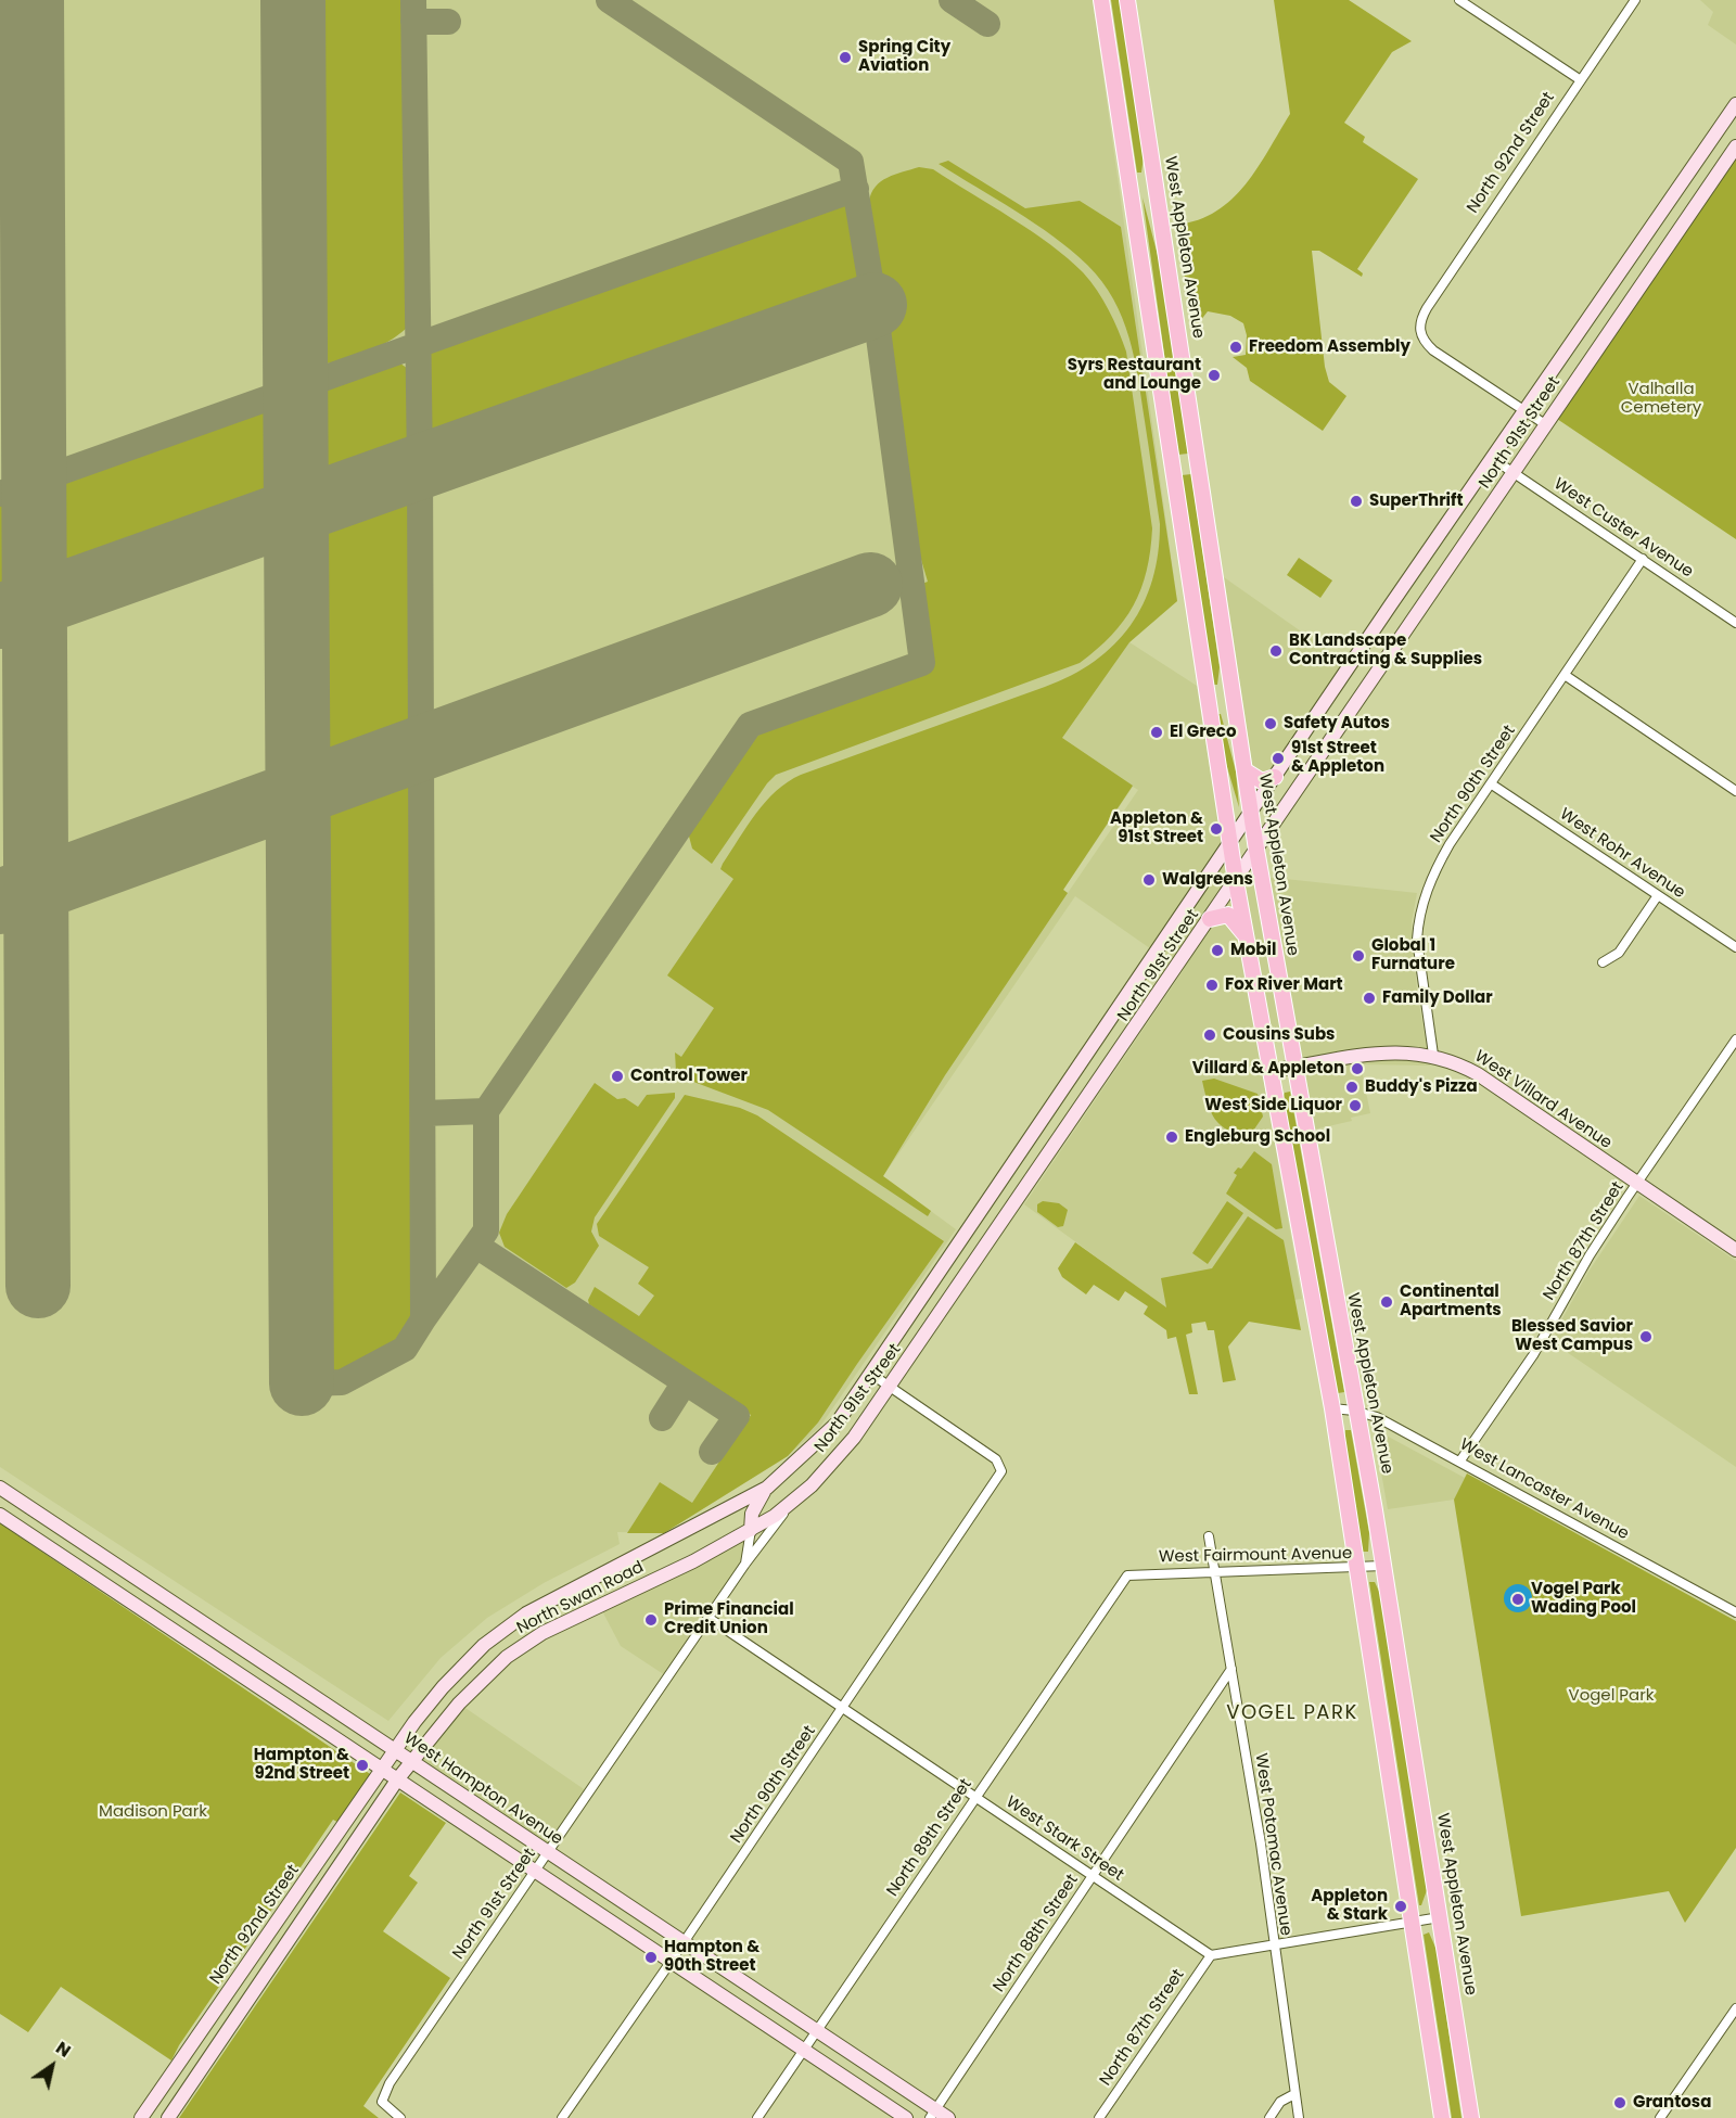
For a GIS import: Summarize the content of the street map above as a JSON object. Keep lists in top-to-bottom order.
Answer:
{
  "streets": {
    "main road": [
      "North 92nd Street",
      "West Appleton Avenue",
      "North 91st Street",
      "West Villard Avenue",
      "North Swan Road",
      "West Hampton Avenue"
    ],
    "street": [
      "West Custer Avenue",
      "North 90th Street",
      "West Rohr Avenue",
      "North 87th Street",
      "West Lancaster Avenue",
      "West Fairmount Avenue",
      "North 89th Street",
      "West Stark Street",
      "West Potomac Avenue",
      "North 88th Street"
    ]
  },
  "crossings": [
    ["North 92nd Street", "North 91st Street"],
    ["North 92nd Street", "North Swan Road"],
    ["North 92nd Street", "West Hampton Avenue"],
    ["West Appleton Avenue", "North 91st Street"],
    ["West Appleton Avenue", "West Villard Avenue"],
    ["West Appleton Avenue", "West Lancaster Avenue"],
    ["West Appleton Avenue", "West Fairmount Avenue"],
    ["North 91st Street", "West Custer Avenue"],
    ["North 91st Street", "North 90th Street"],
    ["North 91st Street", "North Swan Road"],
    ["North 91st Street", "West Hampton Avenue"],
    ["North 91st Street", "West Stark Street"],
    ["West Custer Avenue", "North 90th Street"],
    ["North 90th Street", "West Rohr Avenue"],
    ["North 90th Street", "West Villard Avenue"],
    ["North 90th Street", "West Hampton Avenue"],
    ["North 90th Street", "West Stark Street"],
    ["West Villard Avenue", "North 87th Street"],
    ["North 87th Street", "West Lancaster Avenue"],
    ["North 87th Street", "West Stark Street"],
    ["West Fairmount Avenue", "North 89th Street"],
    ["West Fairmount Avenue", "West Potomac Avenue"],
    ["North Swan Road", "West Hampton Avenue"],
    ["West Hampton Avenue", "North 89th Street"],
    ["West Hampton Avenue", "North 88th Street"],
    ["North 89th Street", "West Stark Street"],
    ["West Stark Street", "North 88th Street"],
    ["West Potomac Avenue", "North 88th Street"]
  ],
  "districts": ["VOGEL PARK"],
  "parks": ["Valhalla Cemetery", "Vogel Park", "Madison Park"],
  "places": [
    "Spring City Aviation",
    "Freedom Assembly",
    "Syrs Restaurant and Lounge",
    "SuperThrift",
    "BK Landscape Contracting & Supplies",
    "Safety Autos",
    "El Greco",
    "91st Street & Appleton",
    "Appleton & 91st Street",
    "Walgreens",
    "Mobil",
    "Global 1 Furnature",
    "Fox River Mart",
    "Family Dollar",
    "Cousins Subs",
    "Villard & Appleton",
    "Control Tower",
    "Buddy's Pizza",
    "West Side Liquor",
    "Engleburg School",
    "Continental Apartments",
    "Blessed Savior West Campus",
    "Vogel Park Wading Pool",
    "Prime Financial Credit Union",
    "Hampton & 92nd Street",
    "Appleton & Stark",
    "Hampton & 90th Street",
    "Grantosa"
  ],
  "north": "top right"
}
